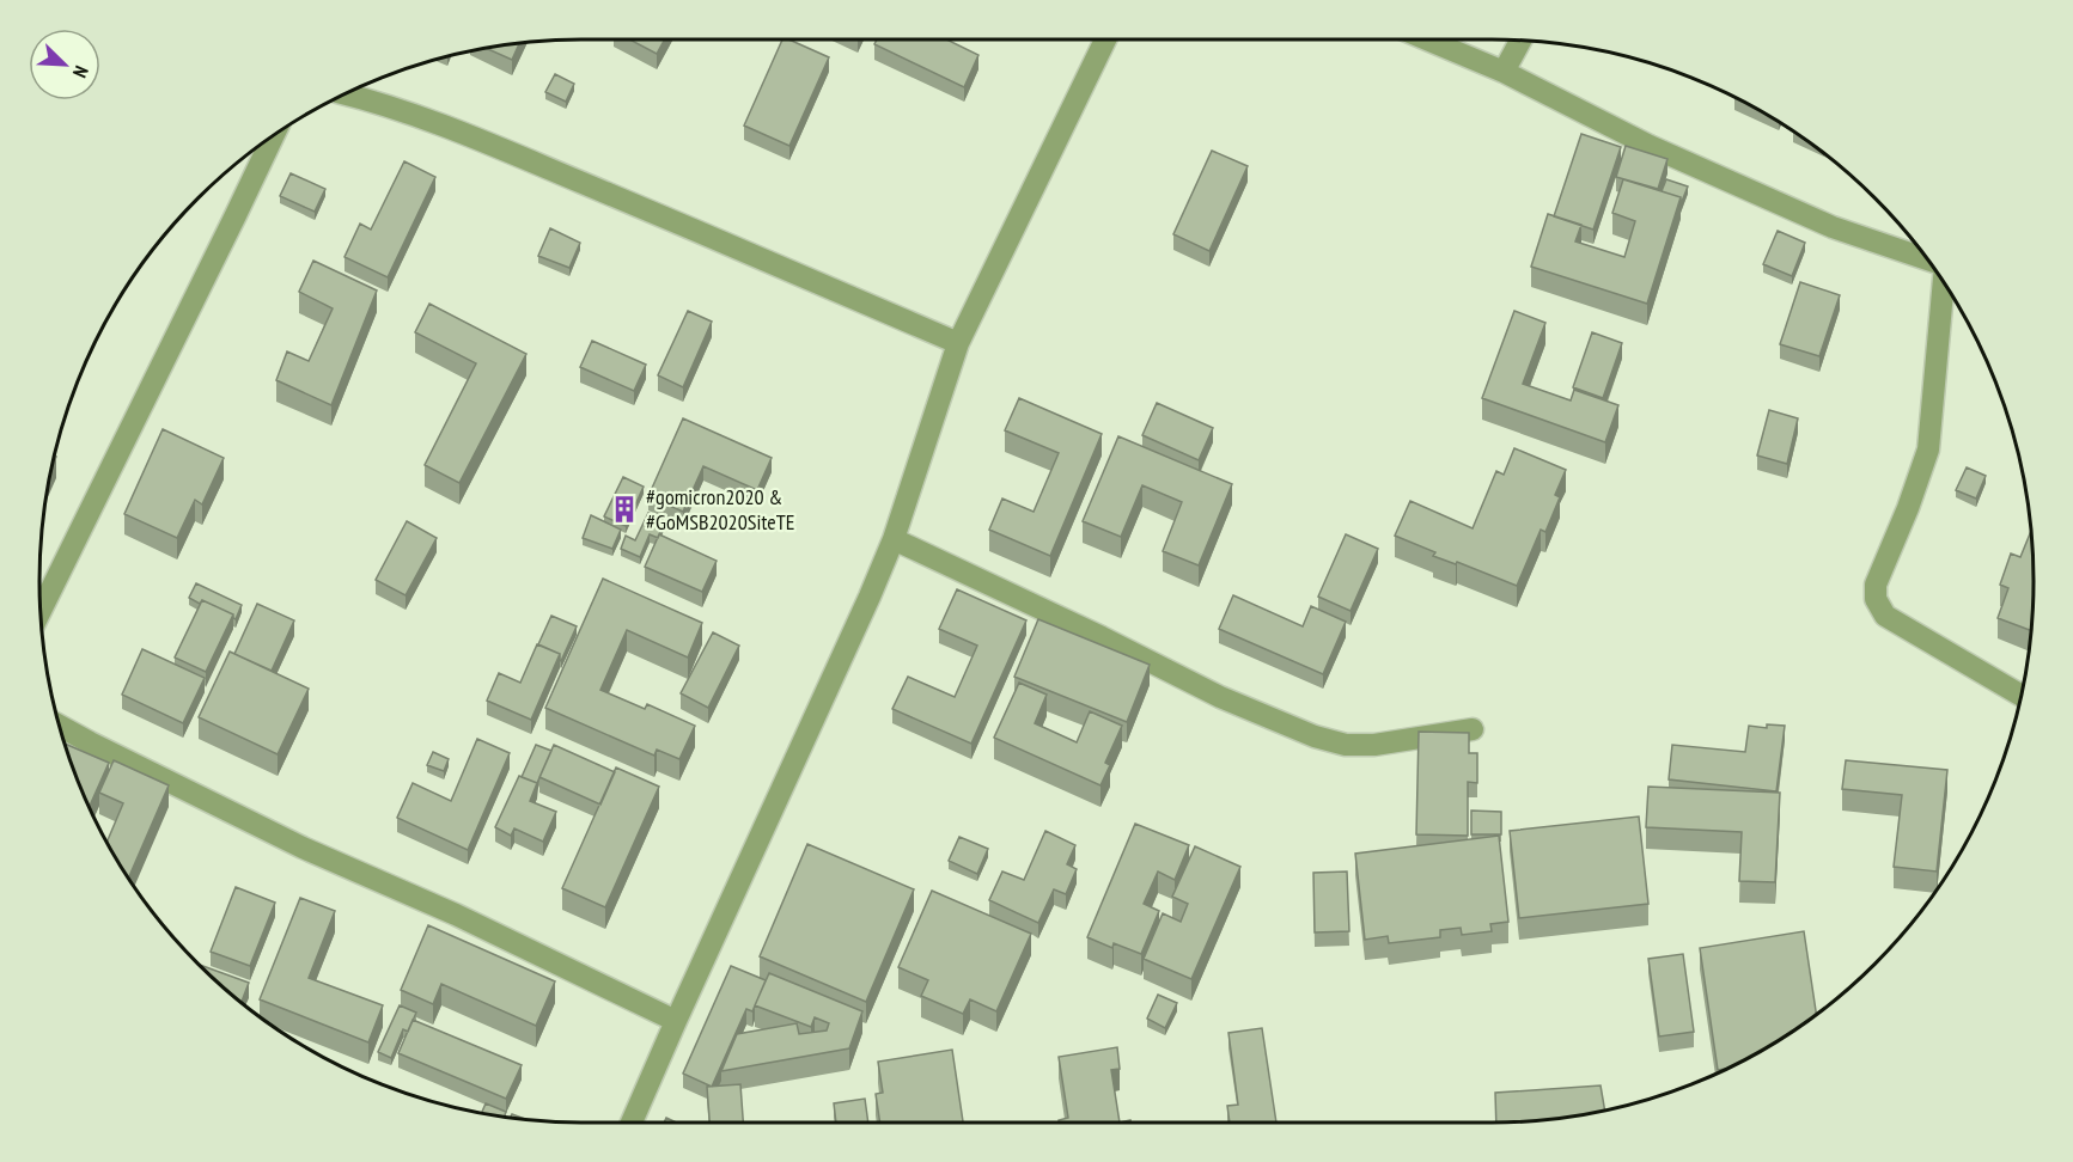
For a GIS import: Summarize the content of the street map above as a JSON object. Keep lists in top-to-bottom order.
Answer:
{
  "places": {
    "building": ["#gomicron2020 & #GoMSB2020SiteTE"]
  },
  "north": "bottom right"
}
